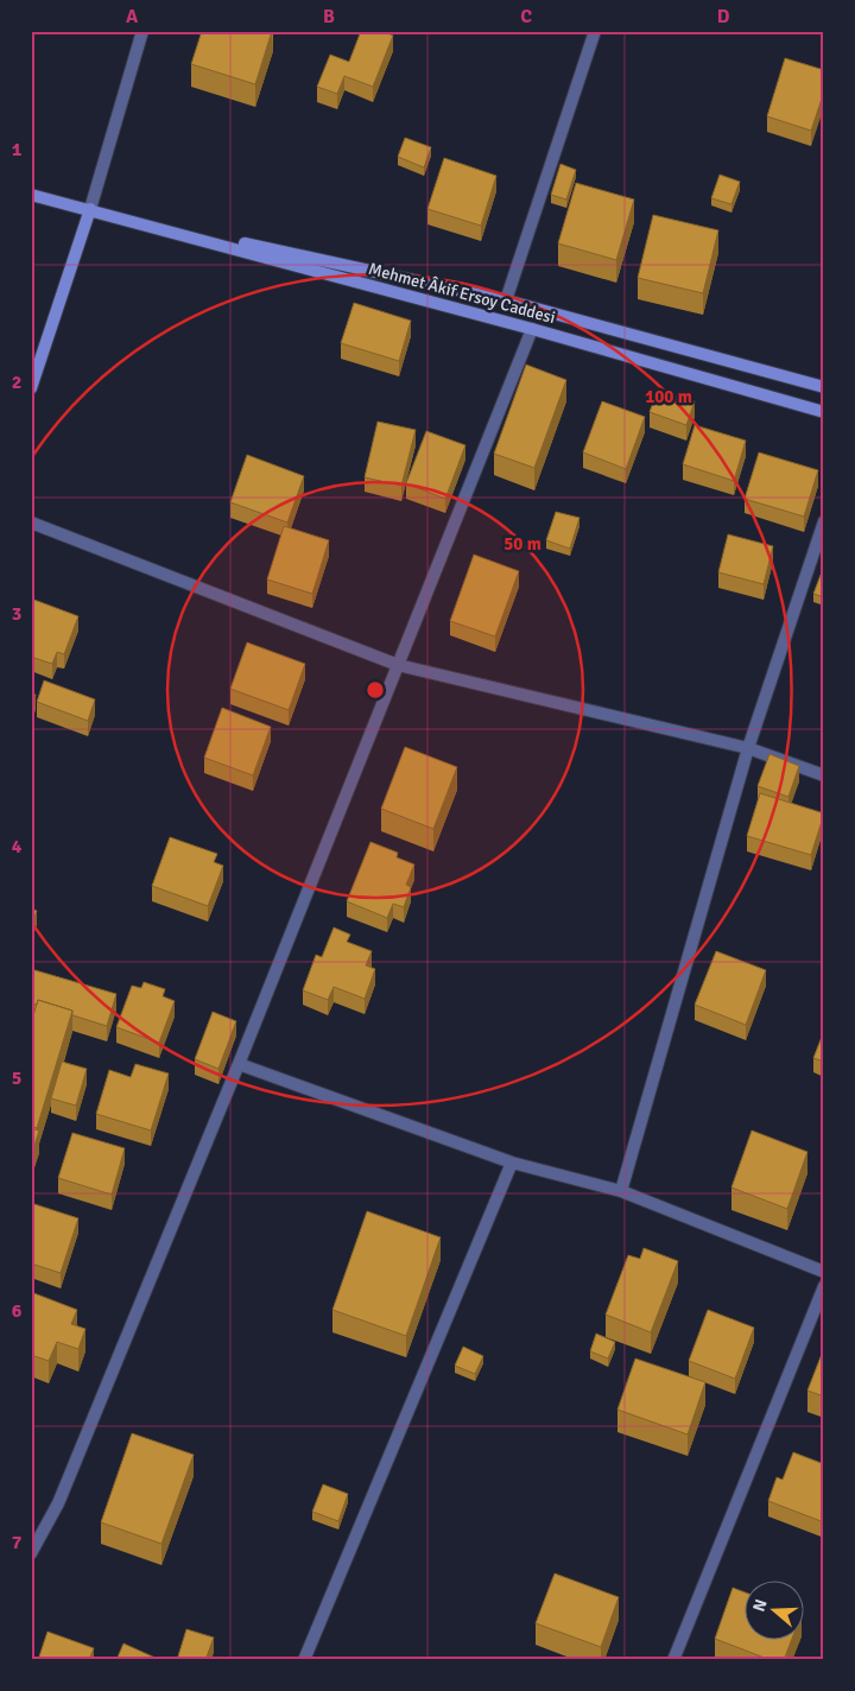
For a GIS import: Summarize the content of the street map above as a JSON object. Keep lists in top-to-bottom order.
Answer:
{
  "streets": {
    "main road": ["Mehmet Âkif Ersoy Caddesi"]
  },
  "north": "left",
  "grid": {
    "columns": [
      "A",
      "B",
      "C",
      "D"
    ],
    "rows": [
      "1",
      "2",
      "3",
      "4",
      "5",
      "6",
      "7"
    ]
  },
  "rings": ["100 m", "50 m"]
}
